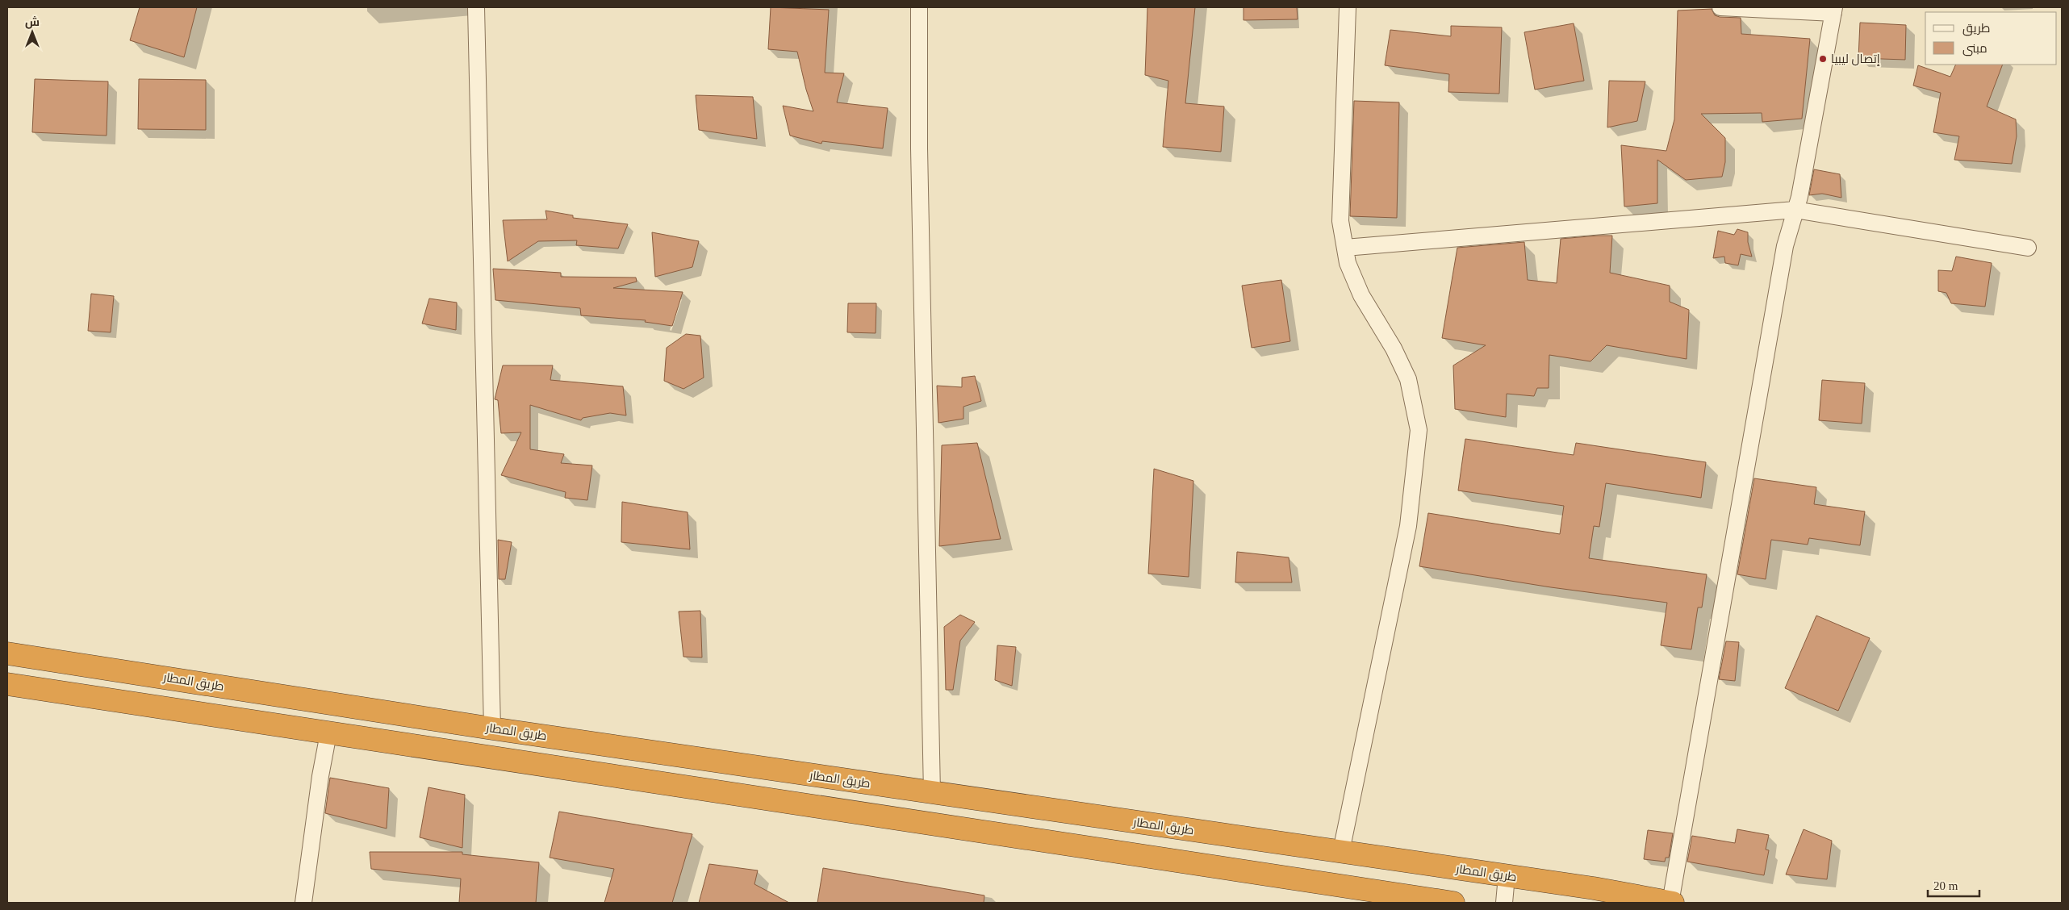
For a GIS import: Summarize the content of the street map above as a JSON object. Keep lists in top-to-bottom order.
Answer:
{
  "streets": {
    "highway": ["طريق المطار"]
  },
  "places": ["إتصال ليبيا"],
  "legend": ["طريق", "مبنى"],
  "scale_bar": "20 m",
  "north": "top"
}
